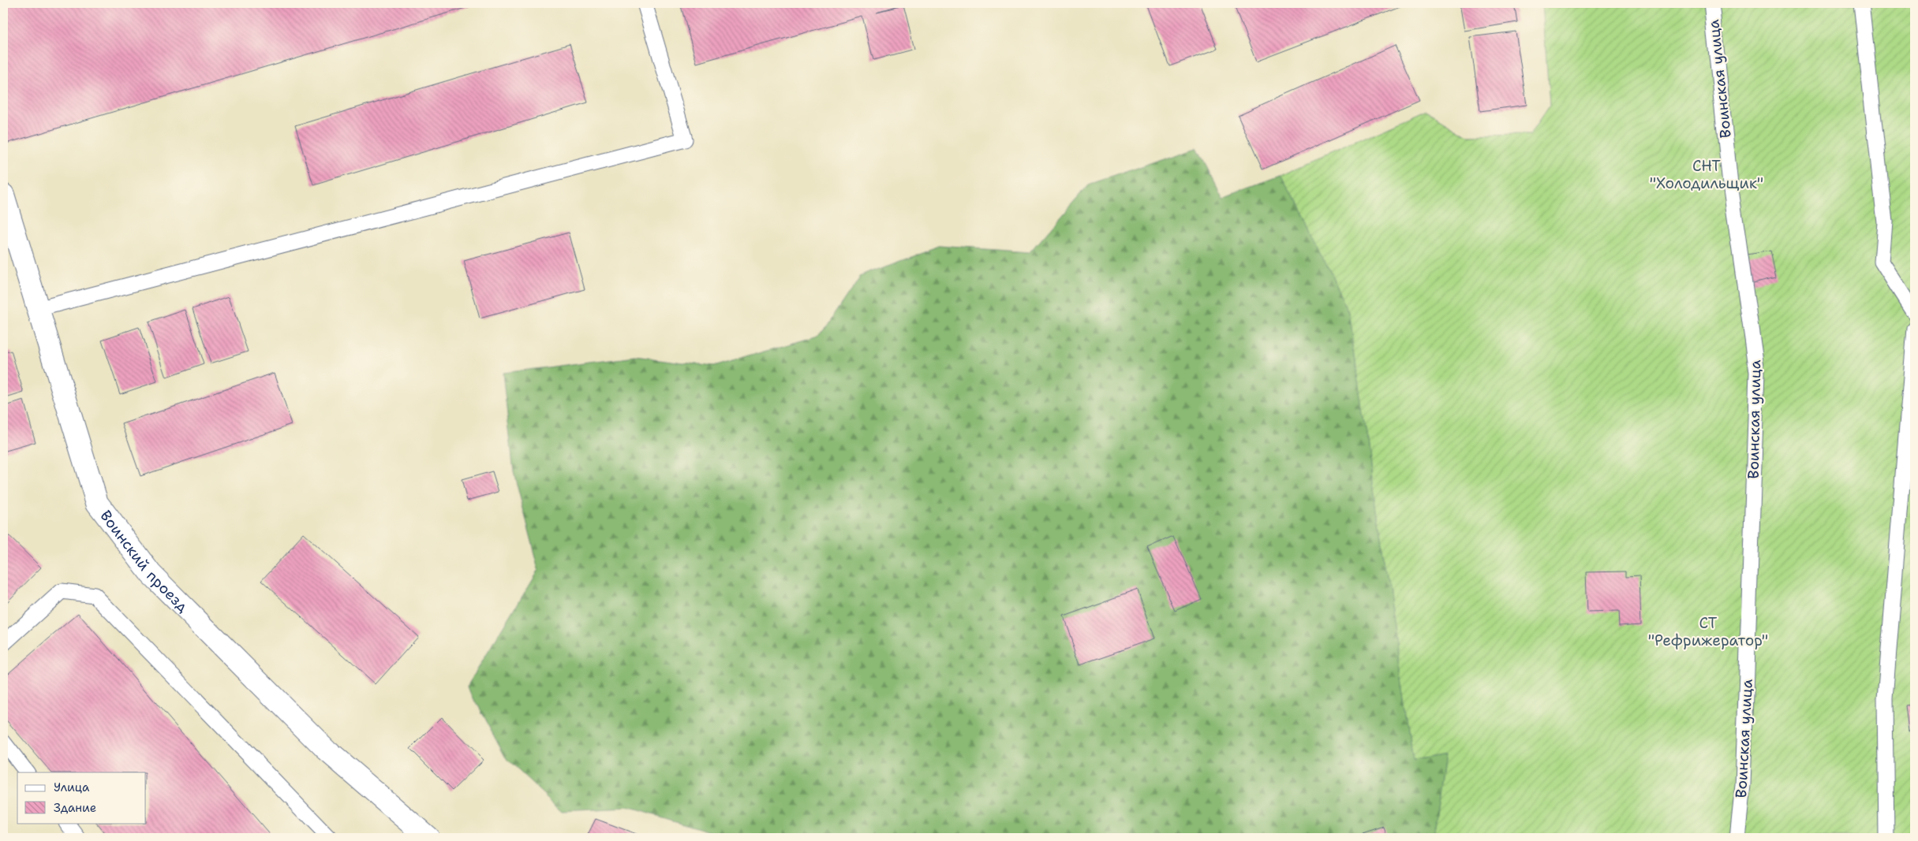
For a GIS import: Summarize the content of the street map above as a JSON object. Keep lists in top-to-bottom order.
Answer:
{
  "streets": {
    "street": ["Воинский проезд"],
    "lane": ["Воинская улица"]
  },
  "parks": ["СНТ \"Холодильщик\"", "СТ \"Рефрижератор\""],
  "legend": ["Улица", "Здание"]
}
